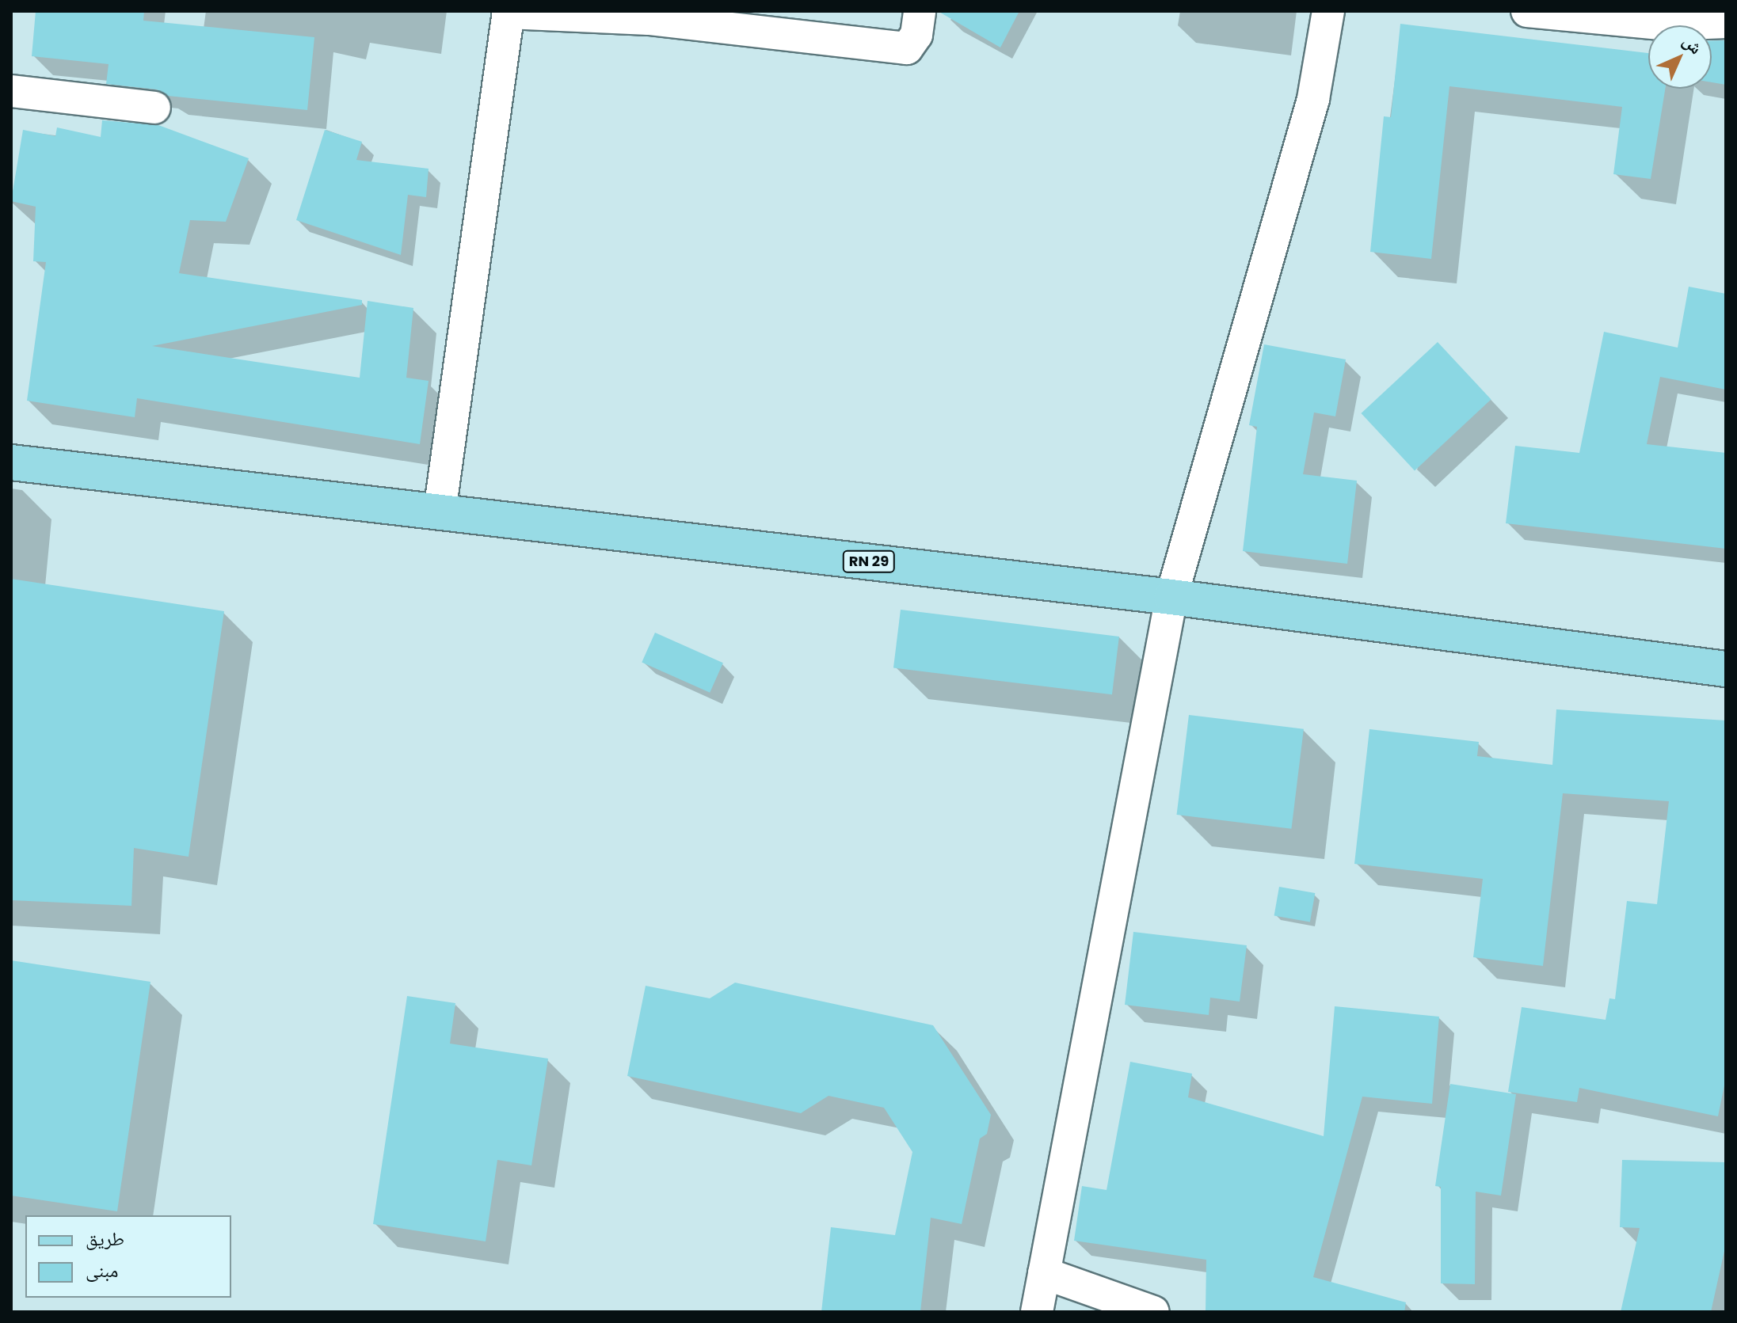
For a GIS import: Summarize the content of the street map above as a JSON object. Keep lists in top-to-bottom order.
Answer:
{
  "streets": {
    "main road": ["RN 29"]
  },
  "legend": ["طريق", "مبنى"],
  "north": "top right"
}
